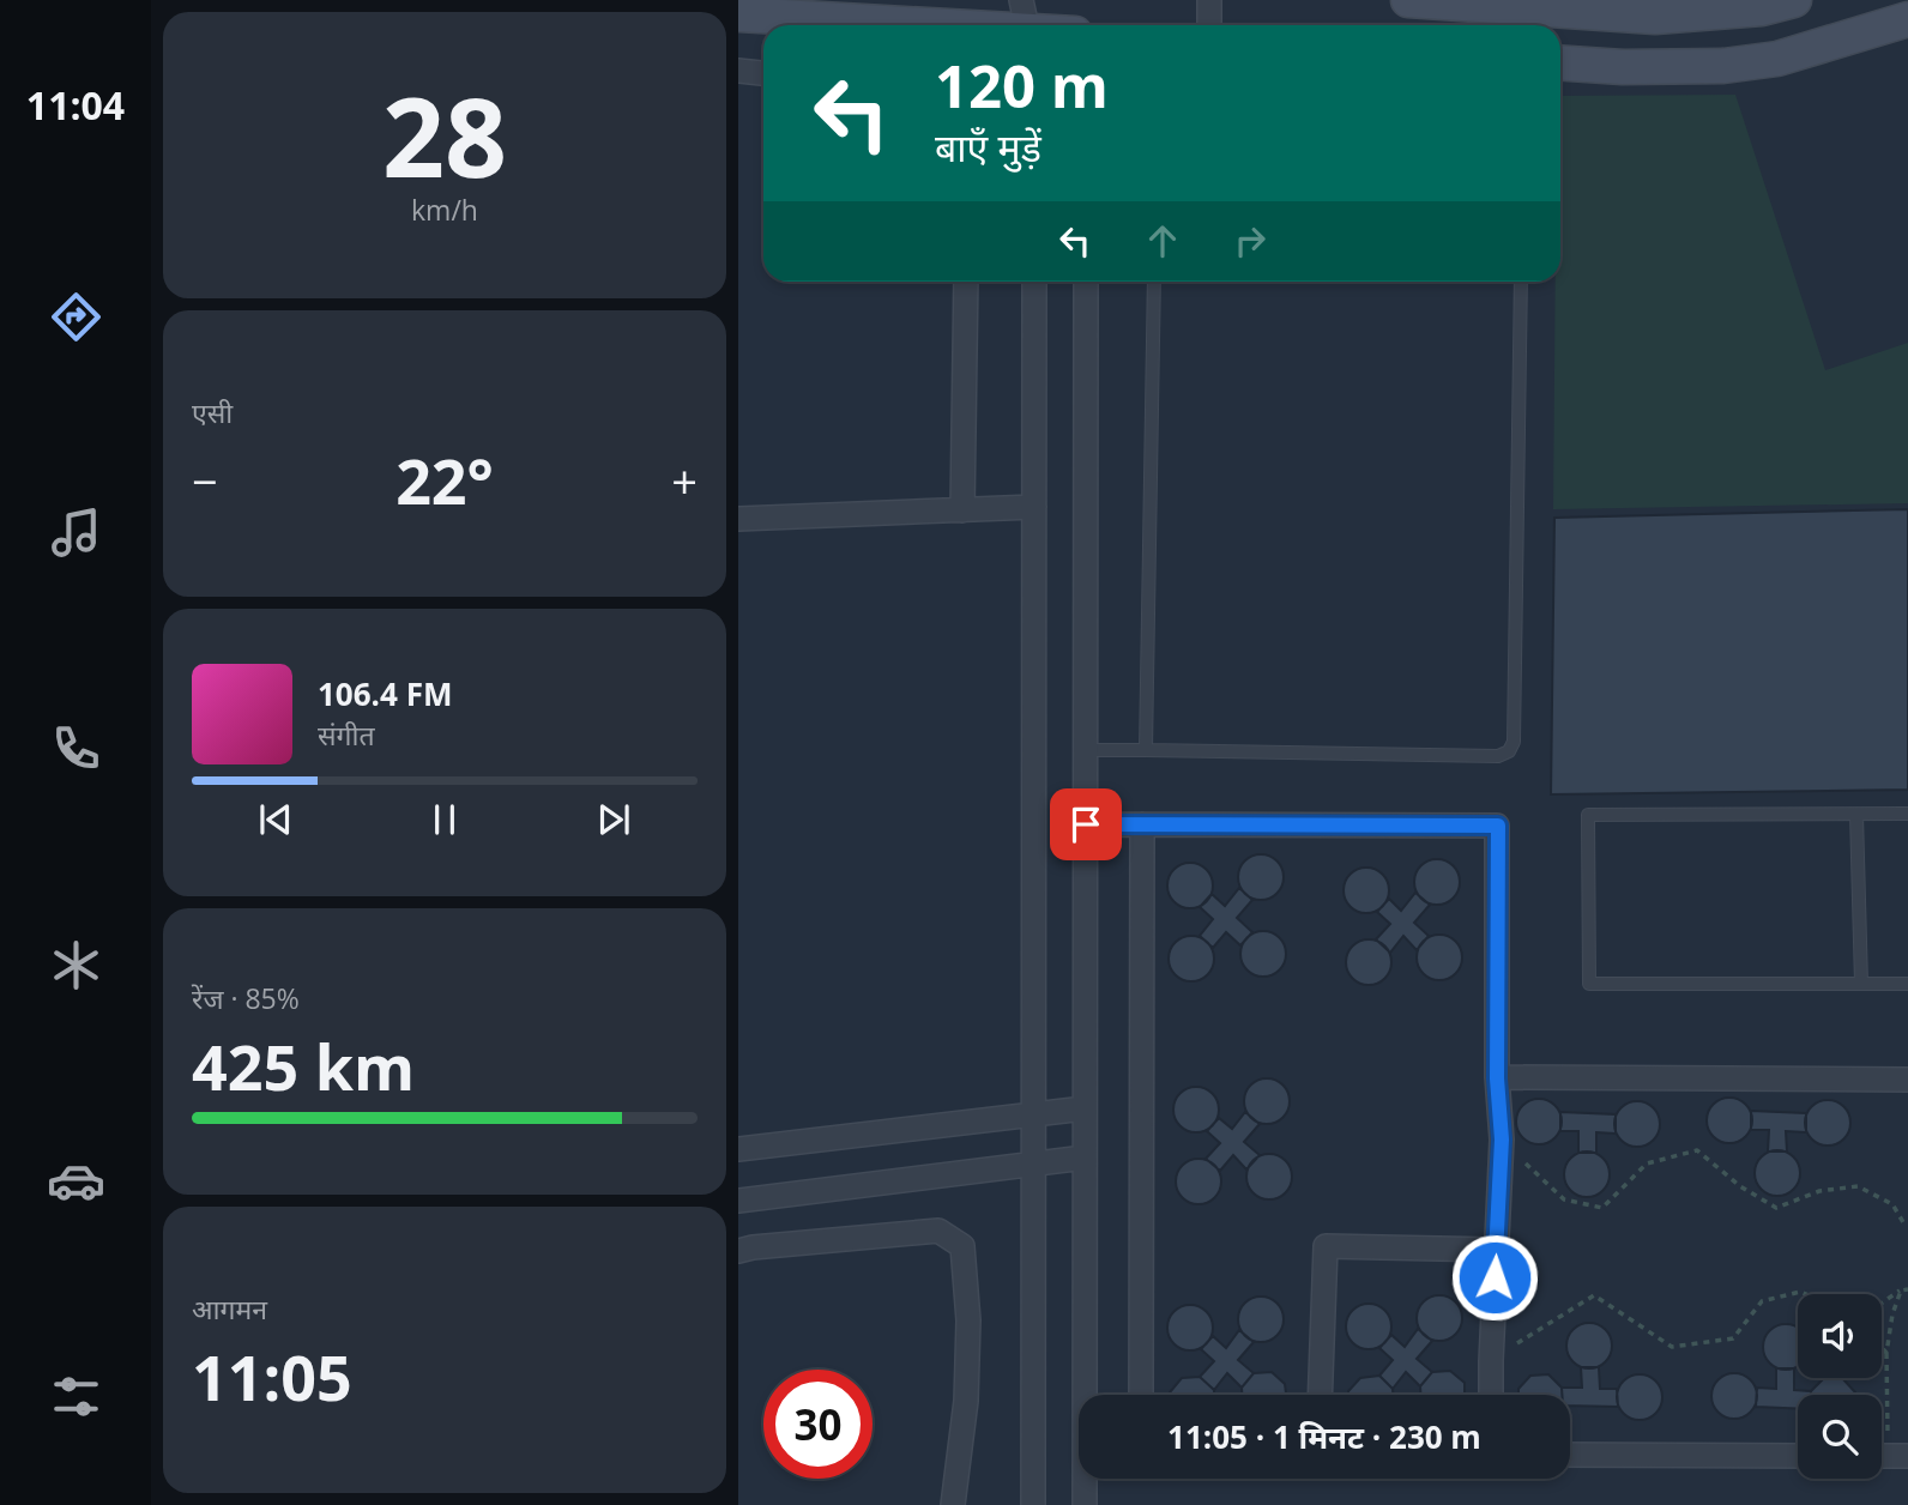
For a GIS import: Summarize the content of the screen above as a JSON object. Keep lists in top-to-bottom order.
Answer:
{
  "page": {
    "tabs": "11:04",
    "tile": [
      ["28", "km/h"],
      "एसी",
      ["रेंज · 85%", "425 km"],
      ["आगमन", "11:05"]
    ],
    "turn": ["120 m", "बाएँ मुड़ें"],
    "heat": ["−", "22°", "+"],
    "song": ["106.4 FM", "संगीत"],
    "limit": "30",
    "trip": "11:05 · 1 मिनट · 230 m"
  }
}
